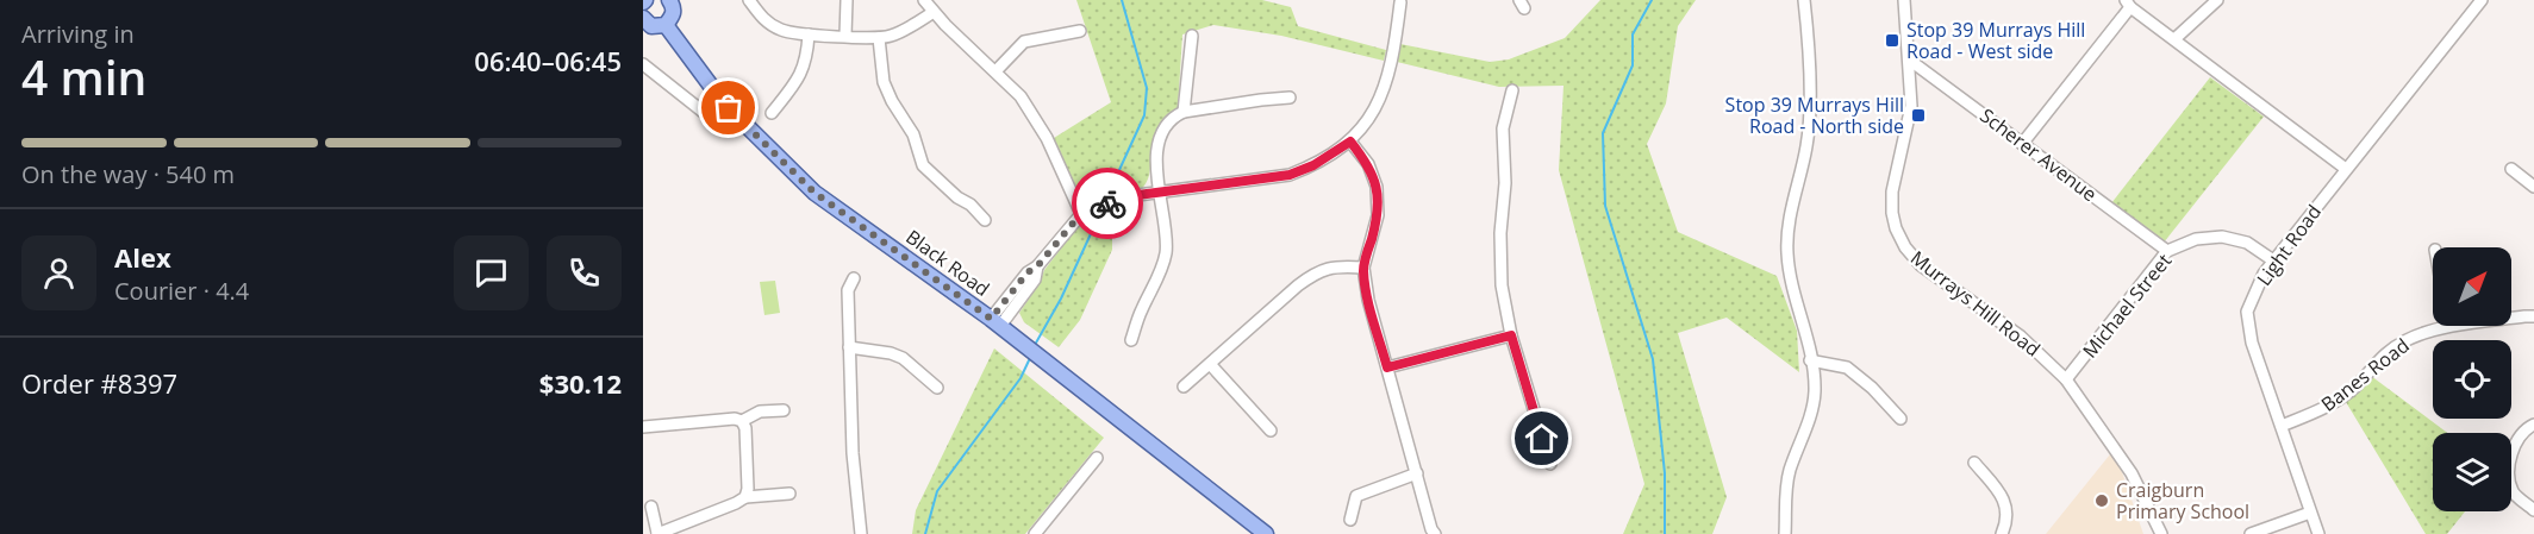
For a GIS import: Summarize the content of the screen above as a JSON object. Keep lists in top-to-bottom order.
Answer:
{
  "streets": {
    "main road": ["Black Road"],
    "street": [
      "Scherer Avenue",
      "Light Road",
      "Murrays Hill Road",
      "Michael Street",
      "Banes Road"
    ]
  },
  "crossings": [
    ["Scherer Avenue", "Murrays Hill Road"],
    ["Scherer Avenue", "Michael Street"],
    ["Light Road", "Michael Street"],
    ["Light Road", "Banes Road"],
    ["Murrays Hill Road", "Michael Street"]
  ],
  "places": {
    "transit": ["Stop 39 Murrays Hill Road - West side", "Stop 39 Murrays Hill Road - North side"],
    "other": ["Craigburn Primary School"]
  },
  "north": "top right",
  "page": {
    "heading": ["4 min", "Arriving in", "06:40–06:45"],
    "panel": [
      "Alex",
      "Courier · 4.4",
      "Order #8397",
      "$30.12"
    ],
    "bar": "On the way · 540 m"
  }
}
